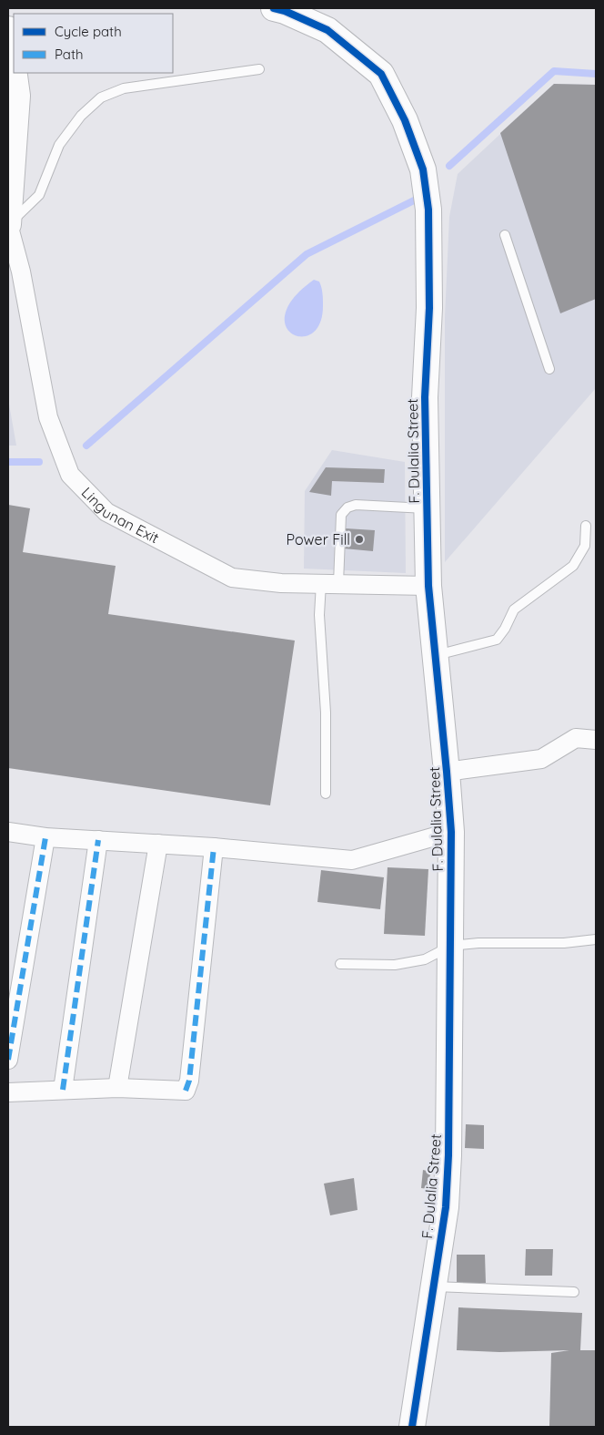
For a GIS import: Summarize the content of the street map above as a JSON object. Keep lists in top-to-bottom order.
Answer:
{
  "streets": {
    "main road": ["F. Dulalia Street"],
    "street": ["Lingunan Exit"]
  },
  "crossings": [
    ["F. Dulalia Street", "Lingunan Exit"]
  ],
  "places": ["Power Fill"],
  "legend": ["Cycle path", "Path"]
}
